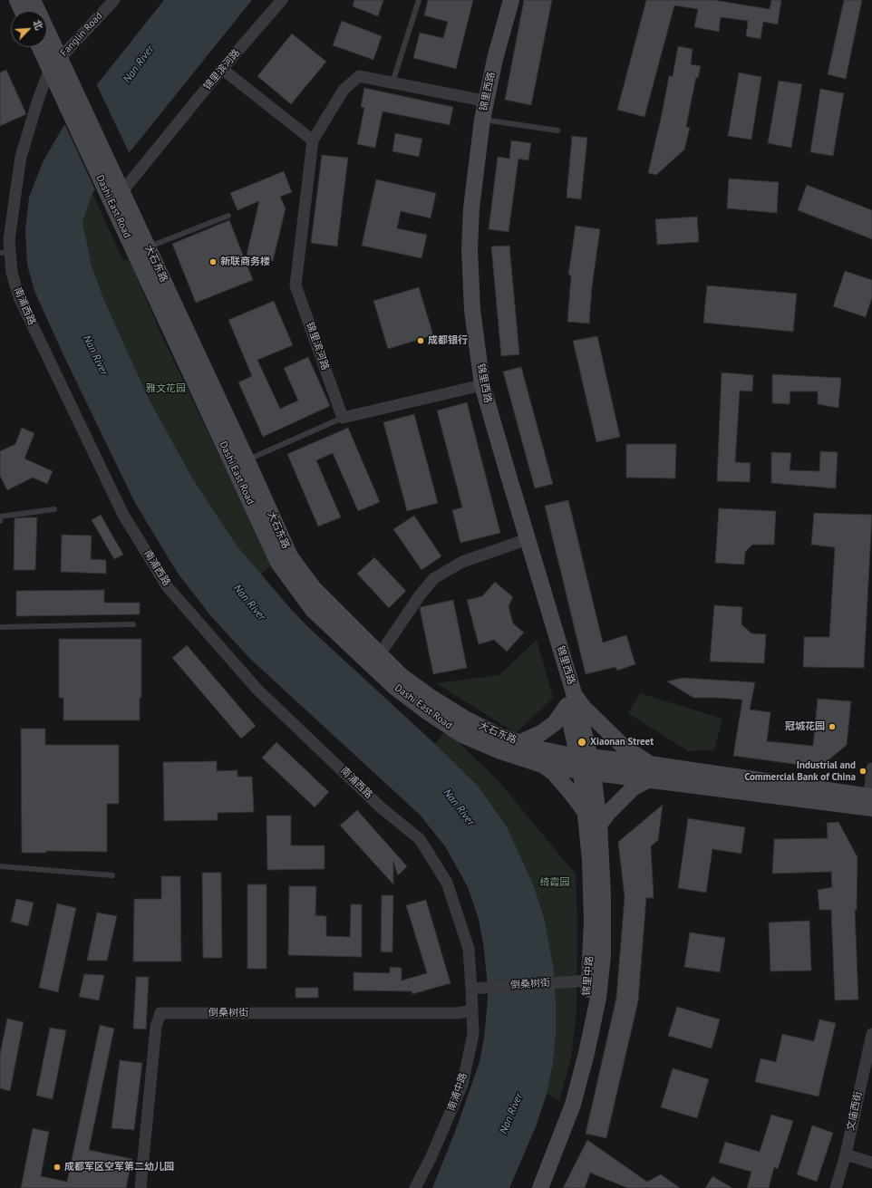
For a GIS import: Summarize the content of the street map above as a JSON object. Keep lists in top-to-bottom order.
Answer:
{
  "streets": {
    "main road": [
      "锦里西路",
      "Dashi East Road",
      "大石东路",
      "锦里中路"
    ],
    "street": [
      "Fanglin Road",
      "锦里滨河路",
      "南浦西路",
      "倒桑树街",
      "南浦中路",
      "文庙西街"
    ]
  },
  "crossings": [
    ["Fanglin Road", "Dashi East Road"],
    ["Fanglin Road", "南浦西路"],
    ["锦里滨河路", "Dashi East Road"],
    ["锦里滨河路", "大石东路"],
    ["锦里西路", "Dashi East Road"],
    ["锦里西路", "大石东路"],
    ["锦里西路", "锦里中路"],
    ["Dashi East Road", "大石东路"],
    ["Dashi East Road", "南浦西路"],
    ["Dashi East Road", "锦里中路"],
    ["大石东路", "锦里中路"],
    ["南浦西路", "倒桑树街"],
    ["南浦西路", "南浦中路"],
    ["锦里中路", "倒桑树街"],
    ["倒桑树街", "南浦中路"]
  ],
  "water": ["Nan River"],
  "parks": ["雅文花园", "绮霞园"],
  "places": [
    "新联商务楼",
    "成都银行",
    "冠城花园",
    "Xiaonan Street",
    "Industrial and Commercial Bank of China",
    "成都军区空军第二幼儿园"
  ],
  "north": "top right"
}
